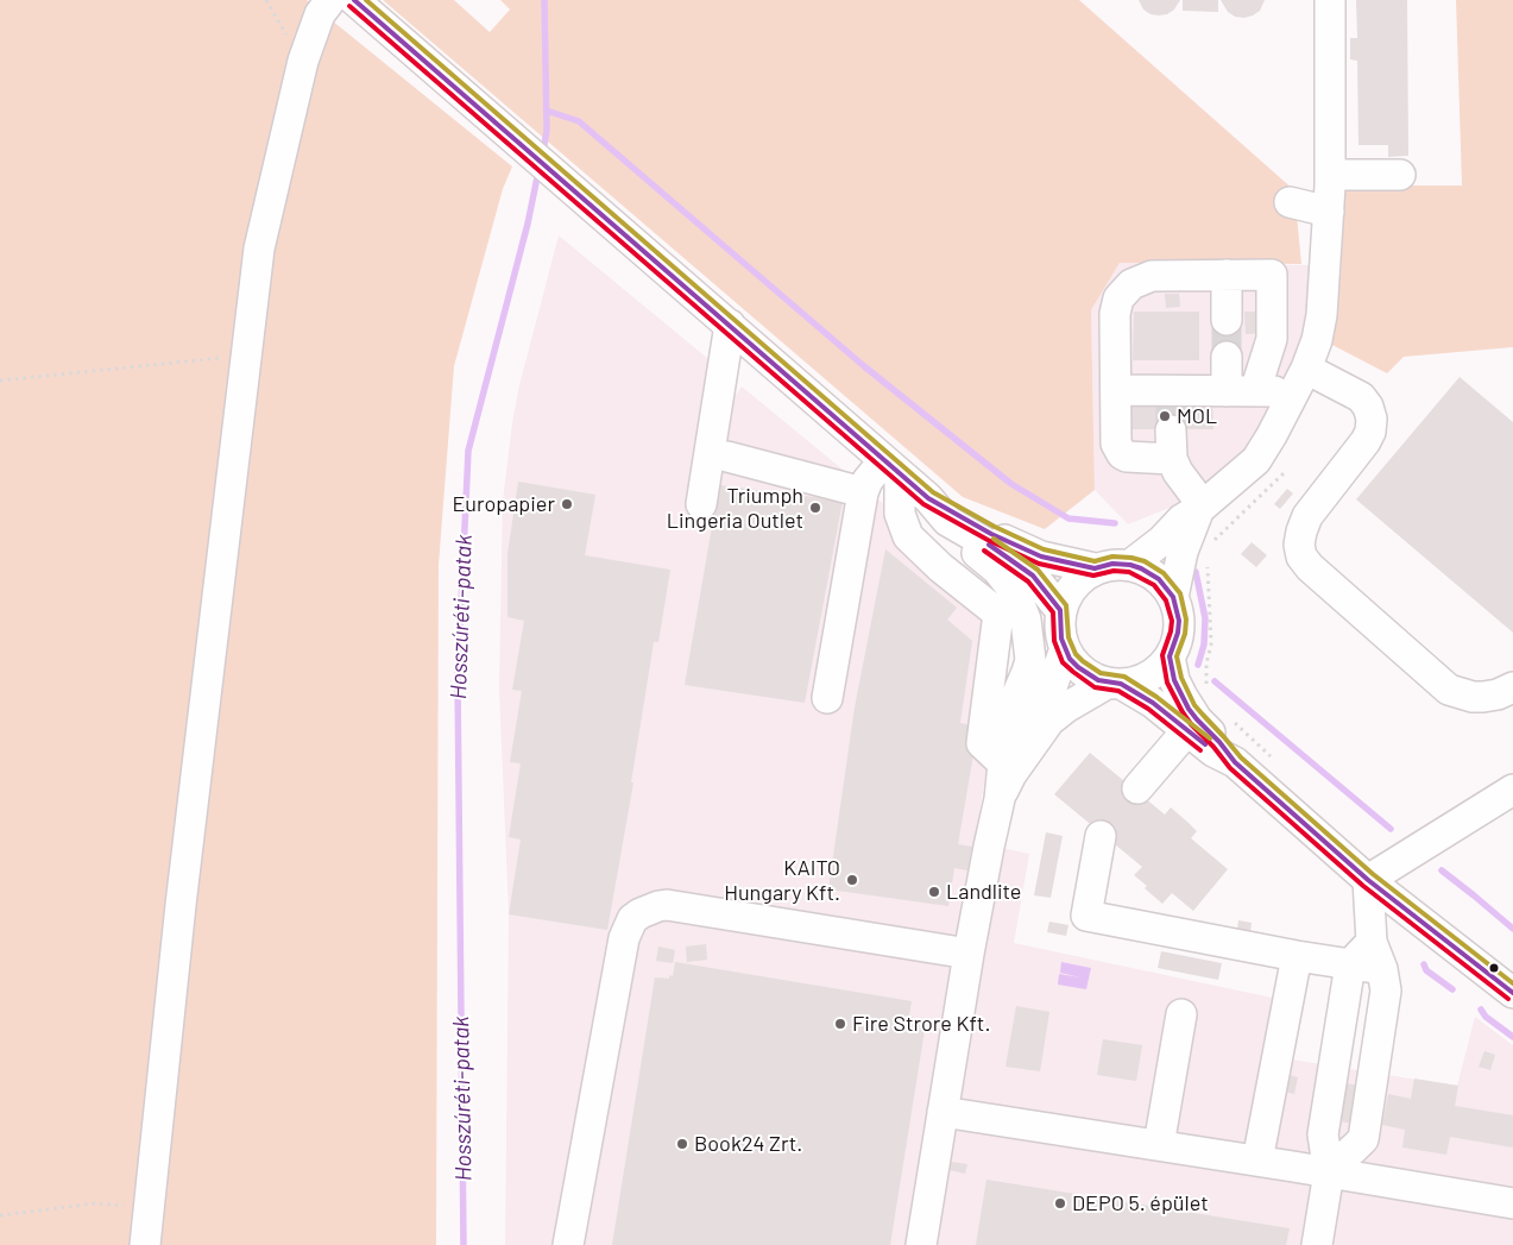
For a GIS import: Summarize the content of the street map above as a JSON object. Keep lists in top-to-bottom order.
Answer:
{
  "water": ["Hosszúréti-patak"],
  "places": [
    "MOL",
    "Europapier",
    "Triumph Lingeria Outlet",
    "KAITO Hungary Kft.",
    "Landlite",
    "Fire Strore Kft.",
    "Book24 Zrt.",
    "DEPO 5. épület"
  ]
}
